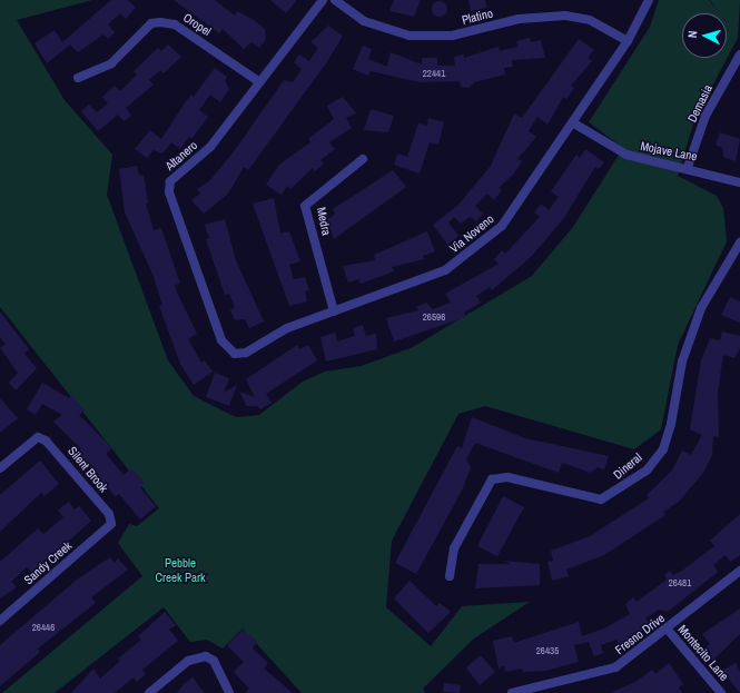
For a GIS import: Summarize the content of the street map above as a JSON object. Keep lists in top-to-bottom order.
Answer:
{
  "streets": {
    "street": [
      "Platino",
      "Oropel",
      "Demasia",
      "Mojave Lane",
      "Altanero",
      "Medra",
      "Via Noveno",
      "Dineral",
      "Silent Brook",
      "Sandy Creek",
      "Fresno Drive",
      "Montecito Lane"
    ]
  },
  "crossings": [
    ["Platino", "Via Noveno"],
    ["Oropel", "Altanero"],
    ["Demasia", "Mojave Lane"],
    ["Mojave Lane", "Via Noveno"],
    ["Altanero", "Via Noveno"],
    ["Medra", "Via Noveno"],
    ["Silent Brook", "Sandy Creek"],
    ["Fresno Drive", "Montecito Lane"]
  ],
  "parks": ["Pebble Creek Park"],
  "house_numbers": [
    "22441",
    "26596",
    "26481",
    "26446",
    "26435"
  ],
  "north": "left"
}
